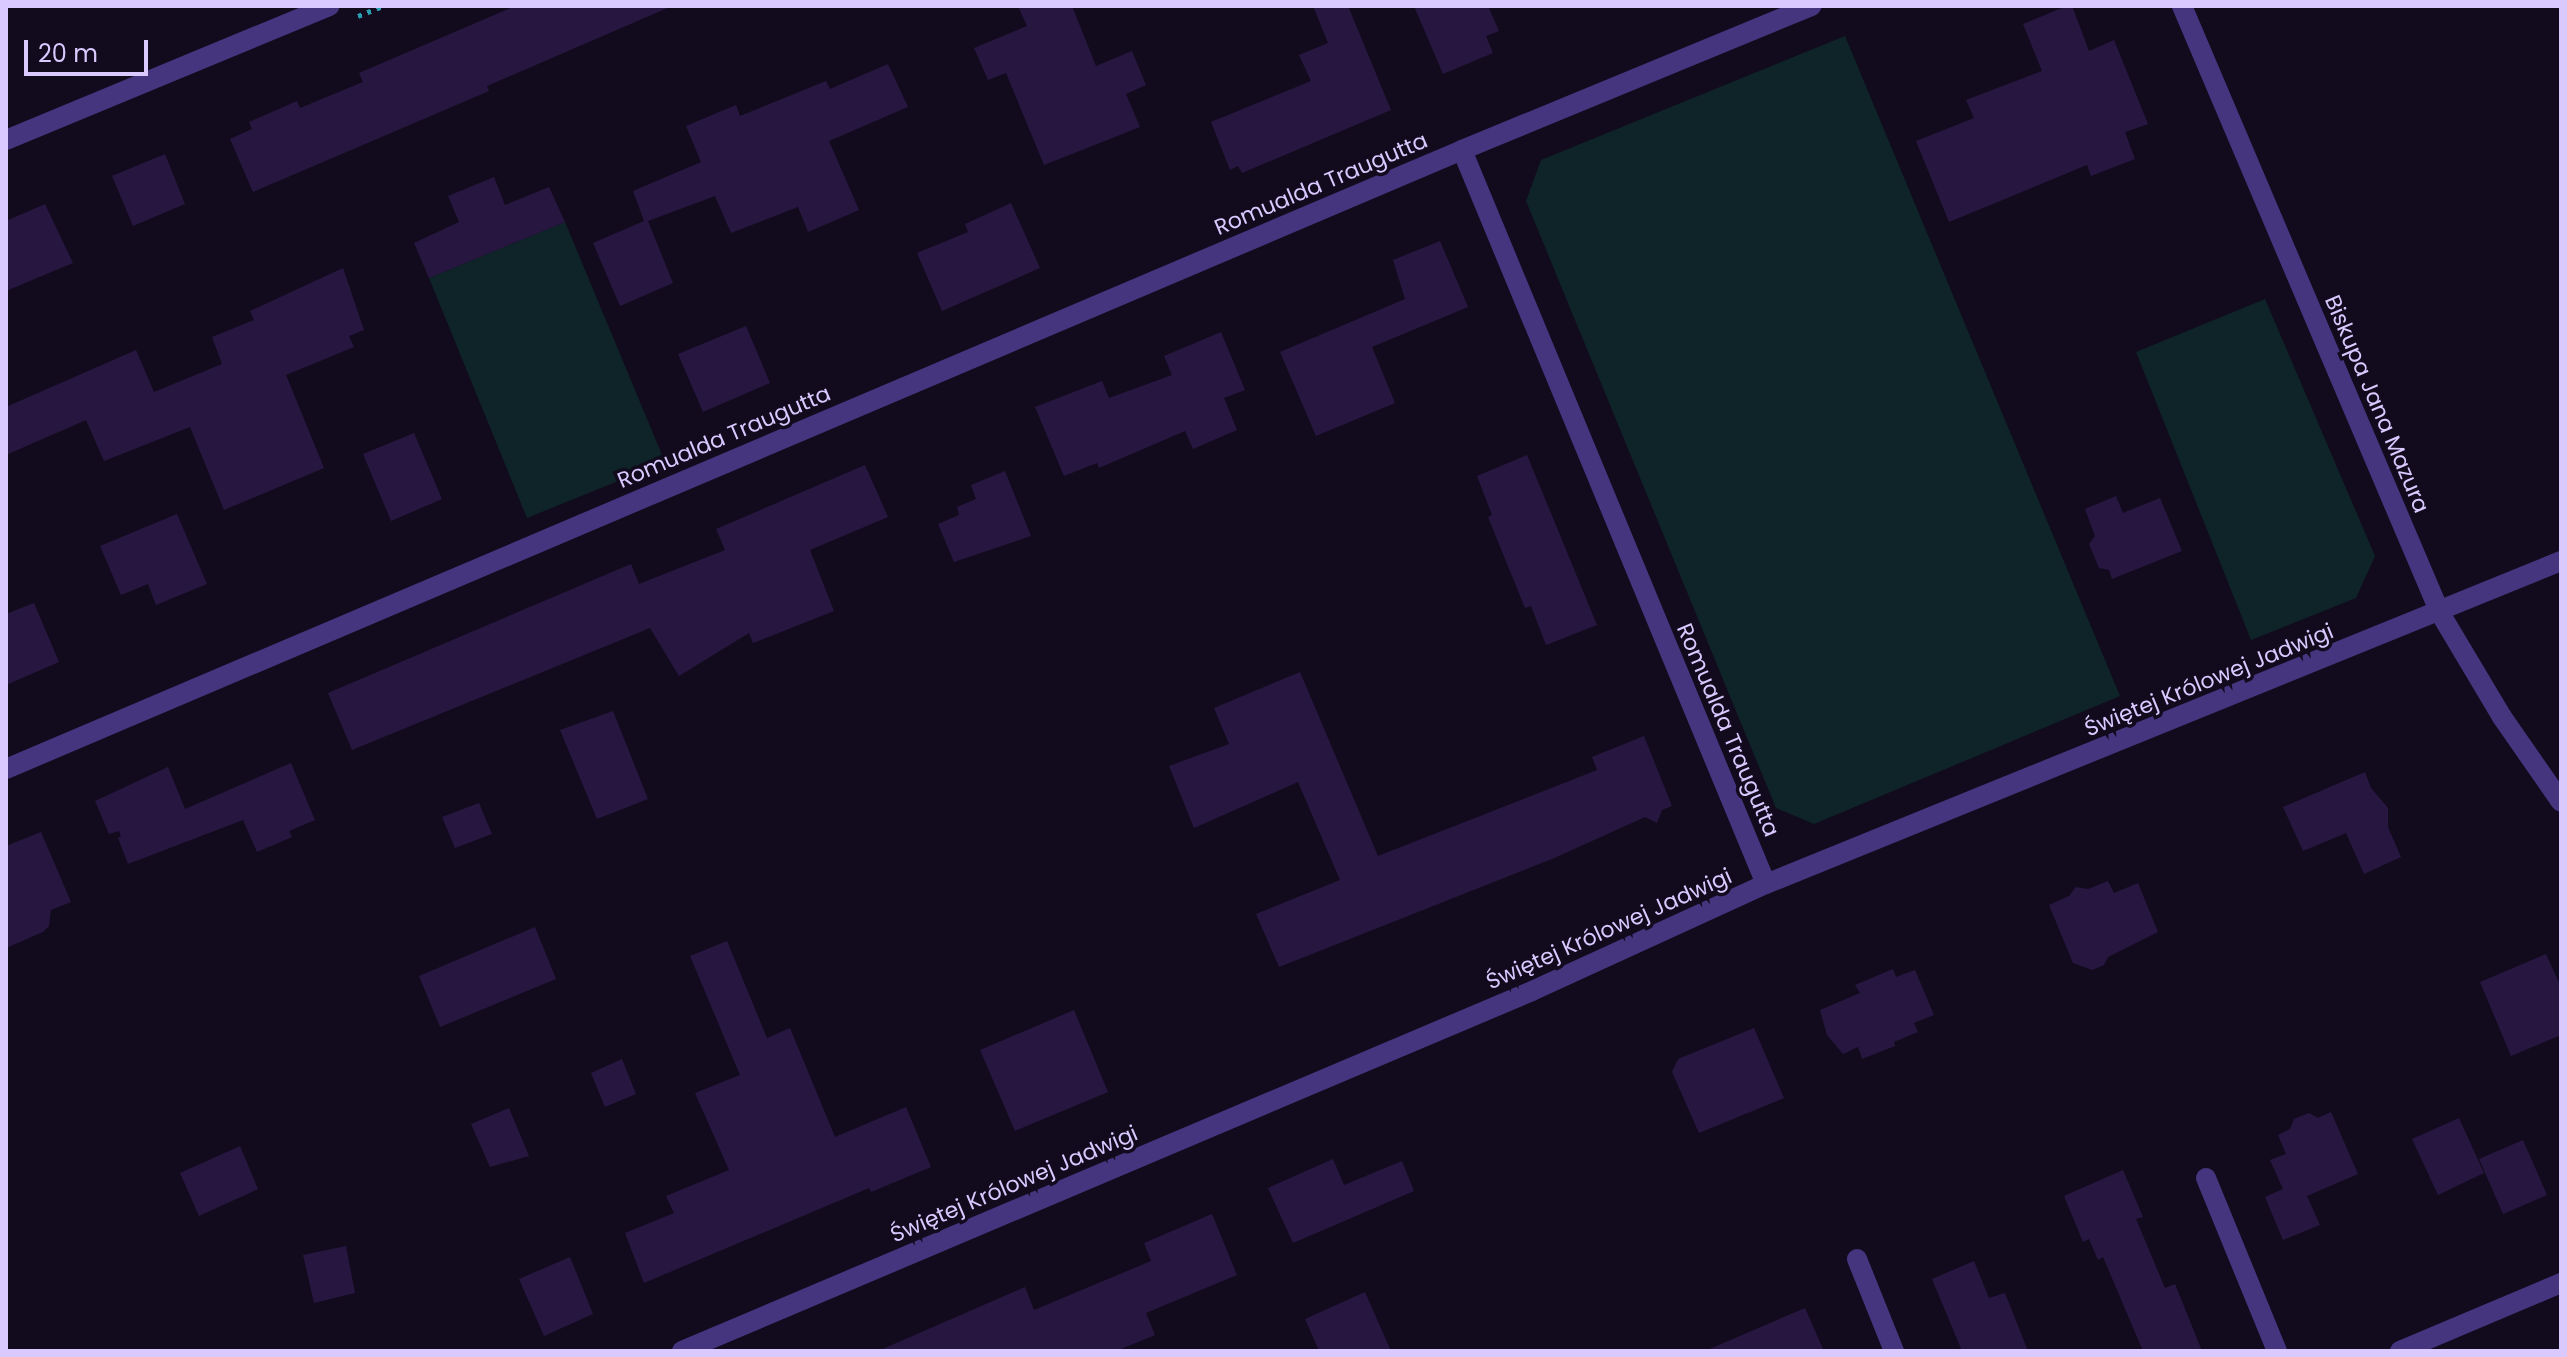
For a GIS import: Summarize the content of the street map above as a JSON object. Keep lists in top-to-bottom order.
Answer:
{
  "streets": {
    "street": ["Romualda Traugutta", "Biskupa Jana Mazura", "Świętej Królowej Jadwigi"]
  },
  "crossings": [
    ["Romualda Traugutta", "Świętej Królowej Jadwigi"],
    ["Biskupa Jana Mazura", "Świętej Królowej Jadwigi"]
  ],
  "scale_bar": "20 m"
}
